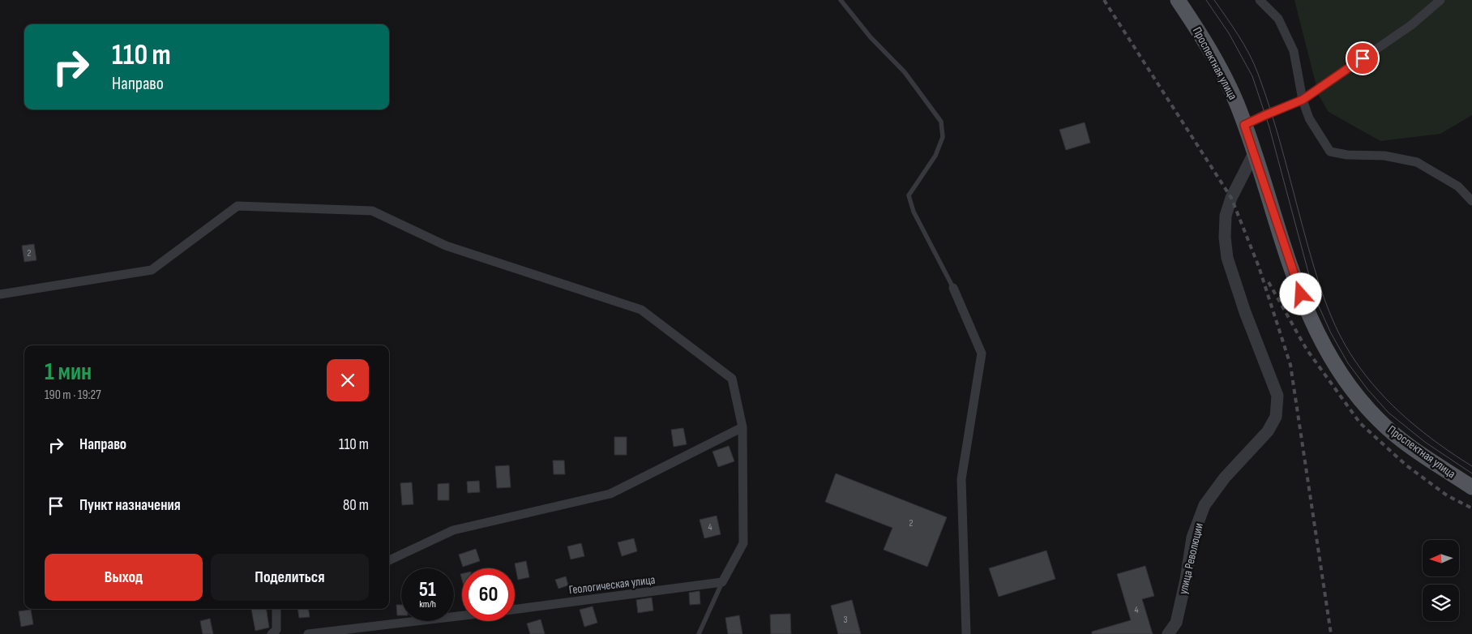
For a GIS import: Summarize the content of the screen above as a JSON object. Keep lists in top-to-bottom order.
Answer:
{
  "streets": {
    "main road": ["Проспектная улица"],
    "street": ["улица Революции", "Геологическая улица"]
  },
  "crossings": [
    ["Проспектная улица", "улица Революции"]
  ],
  "house_numbers": [
    "2",
    "2",
    "4",
    "4",
    "3"
  ],
  "north": "left",
  "page": {
    "turn": ["110 m", "Направо"],
    "heading": ["1 мин", "190 m · 19:27"],
    "list": [
      {
        "name": "Направо",
        "value": "110 m"
      },
      {
        "name": "Пункт назначения",
        "value": "80 m"
      }
    ],
    "buttons": ["Выход", "Поделиться"],
    "speed": "51 km/h",
    "limit": "60"
  }
}
